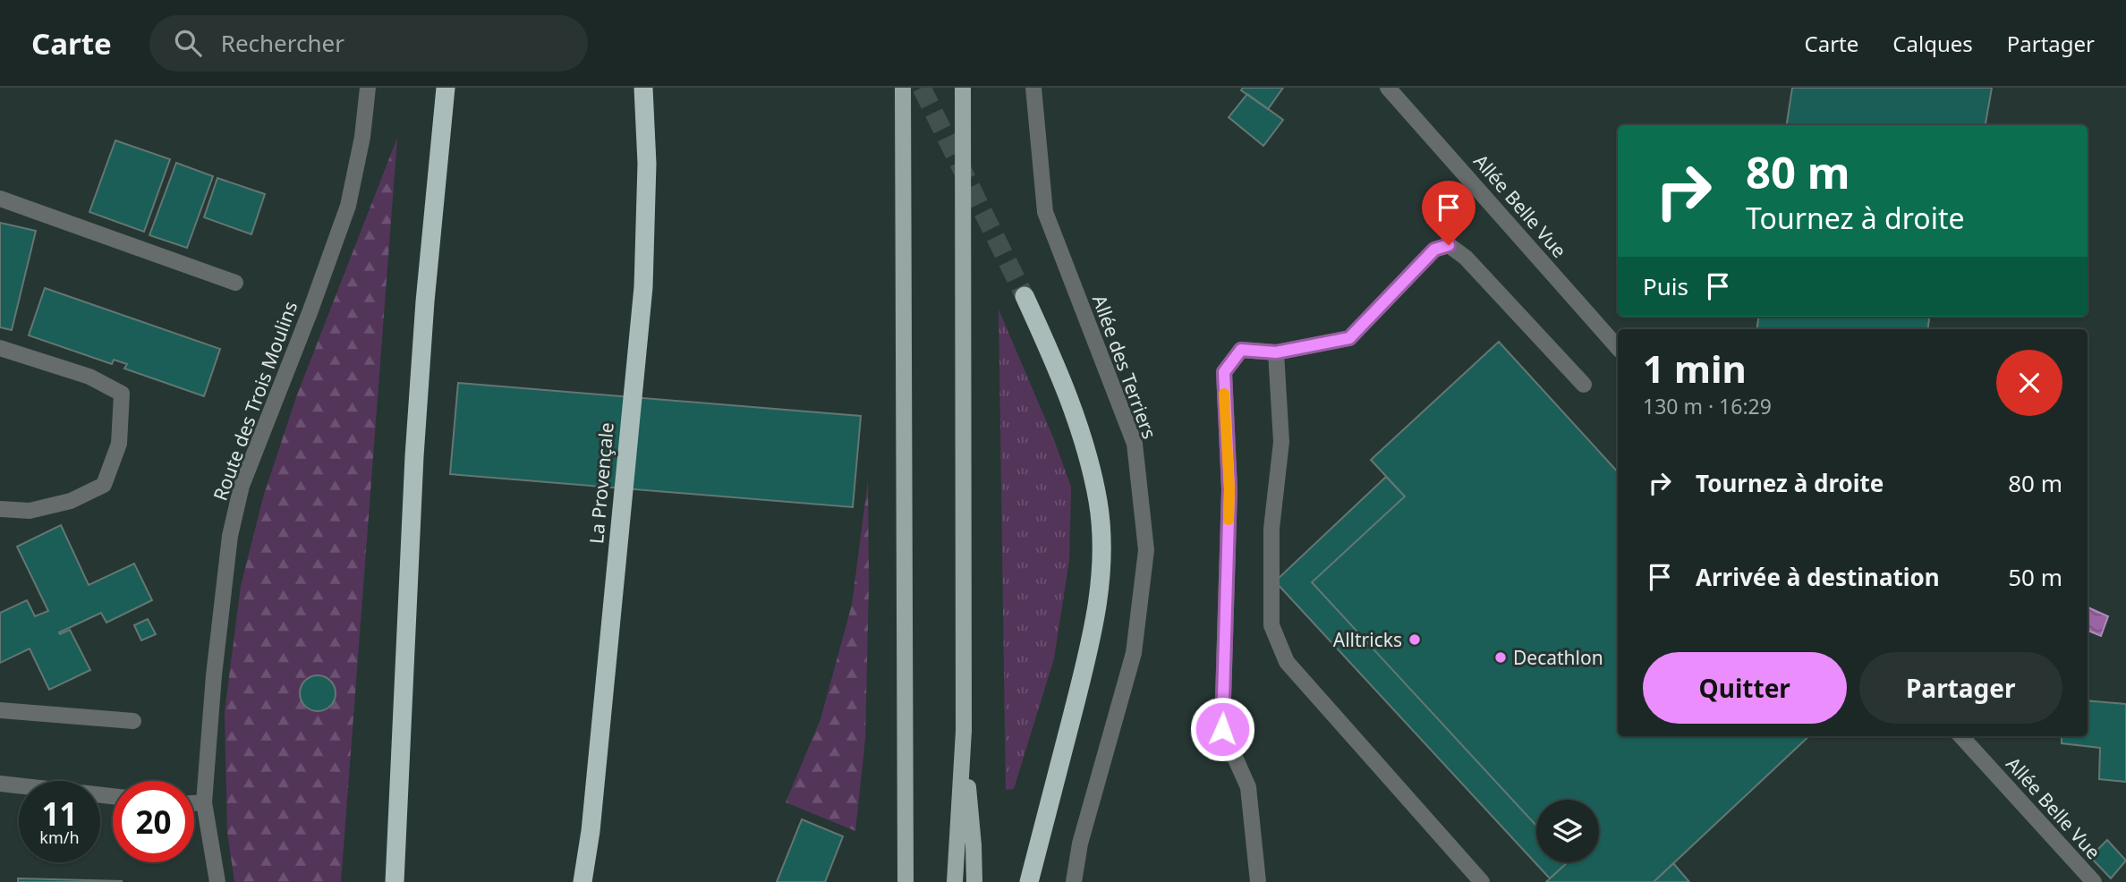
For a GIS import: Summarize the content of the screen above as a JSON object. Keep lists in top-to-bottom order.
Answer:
{
  "streets": {
    "highway": ["La Provençale"],
    "street": ["Allée Belle Vue", "Allée des Terriers", "Route des Trois Moulins"]
  },
  "places": ["Alltricks", "Decathlon"],
  "page": {
    "header": "Carte",
    "search": "Rechercher",
    "nav": ["Carte", "Calques", "Partager"],
    "turn": ["80 m", "Tournez à droite"],
    "then": "Puis",
    "heading": ["1 min", "130 m · 16:29"],
    "list": [
      {
        "name": "Tournez à droite",
        "value": "80 m"
      },
      {
        "name": "Arrivée à destination",
        "value": "50 m"
      }
    ],
    "buttons": ["Quitter", "Partager"],
    "speed": "11 km/h",
    "limit": "20"
  }
}
